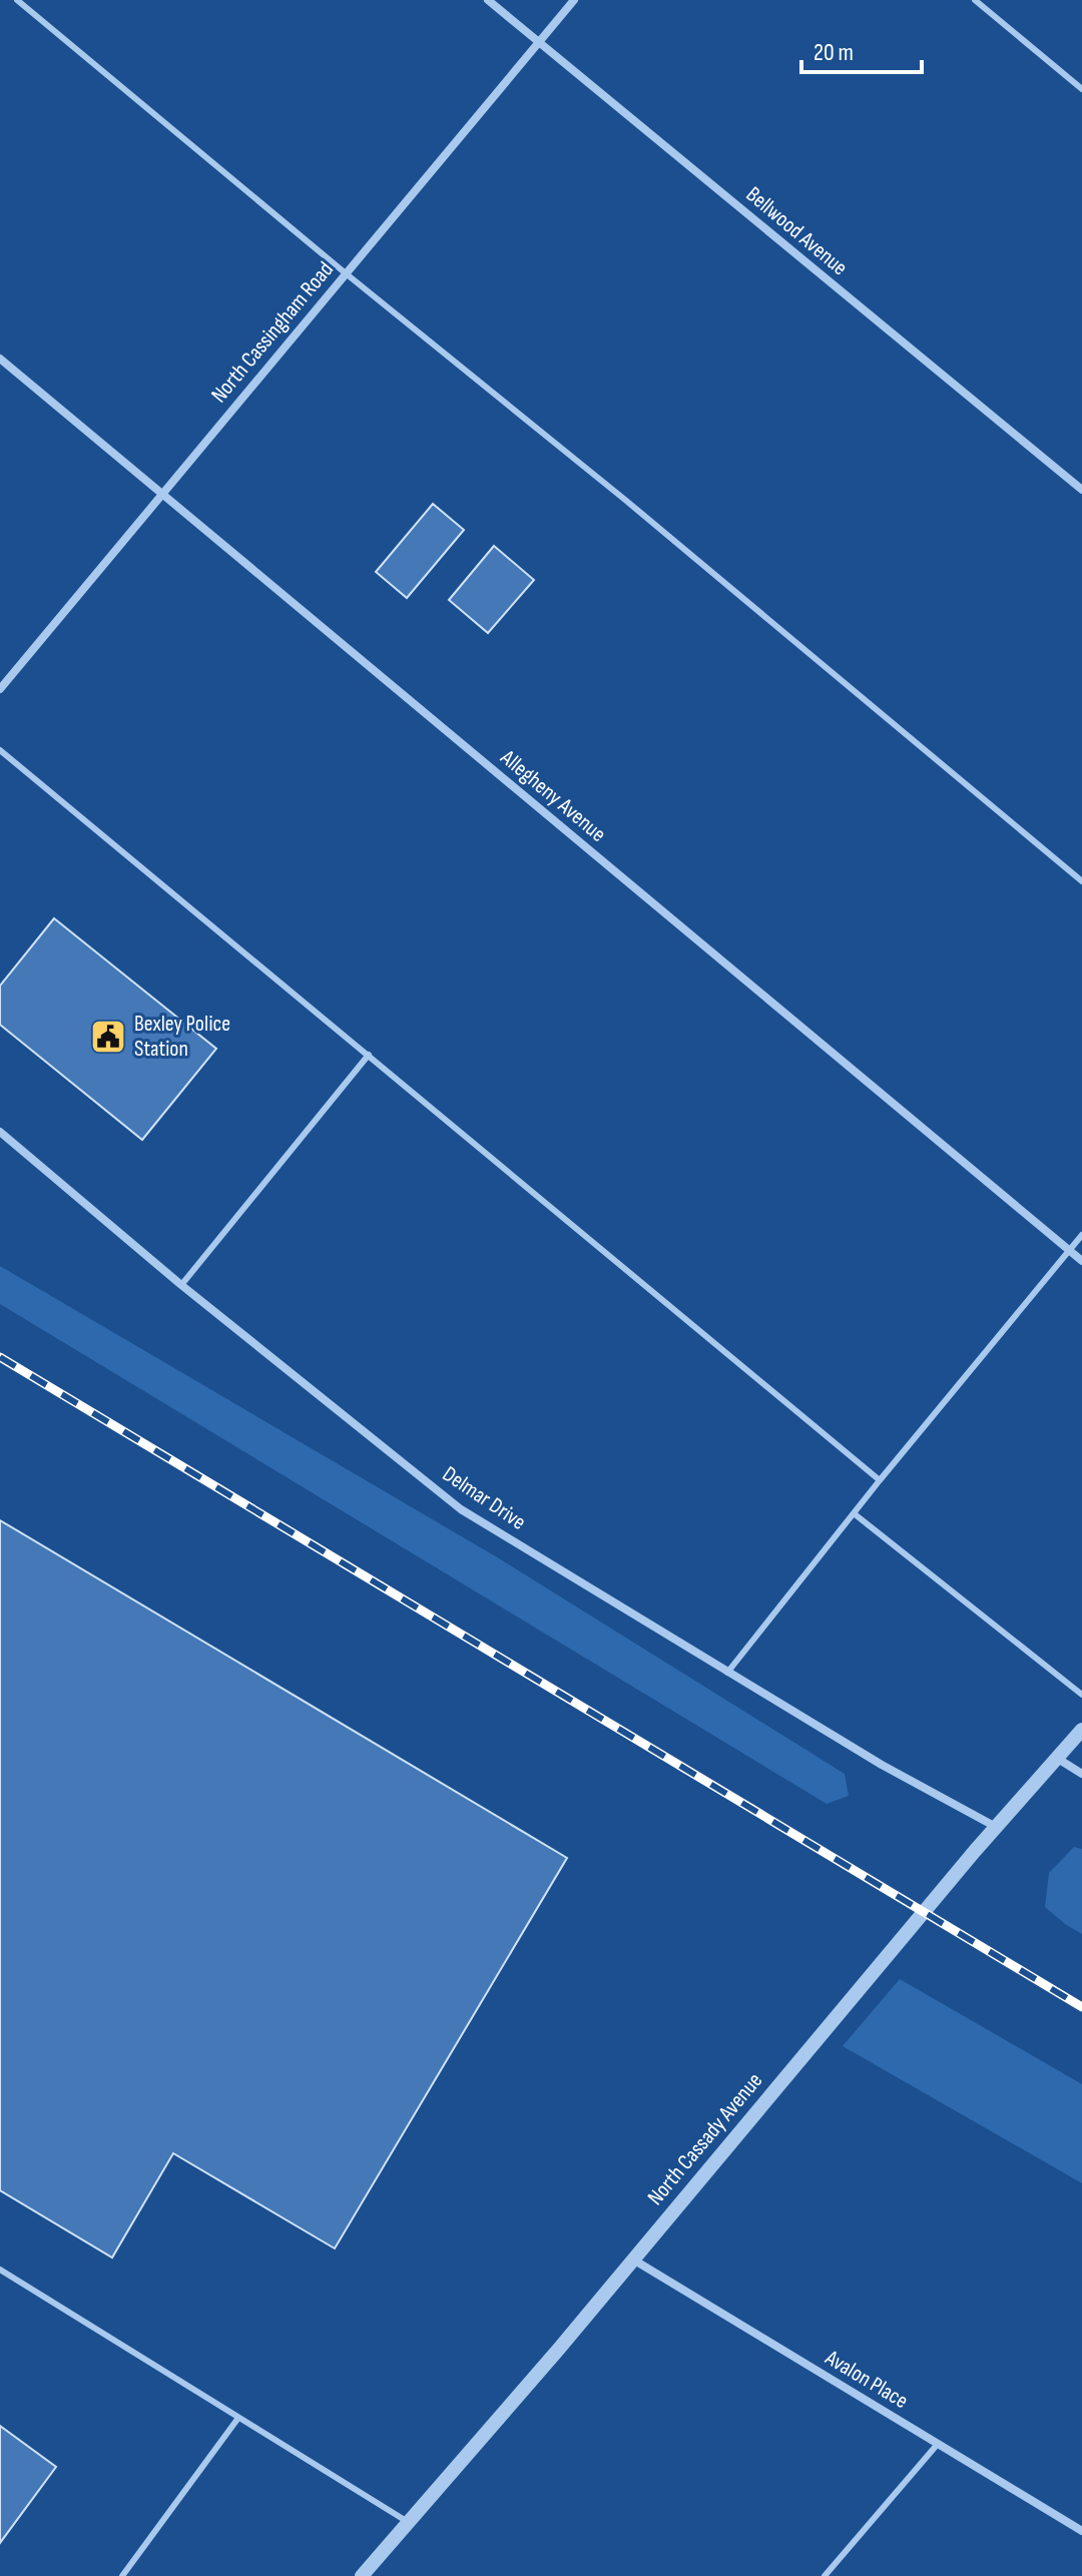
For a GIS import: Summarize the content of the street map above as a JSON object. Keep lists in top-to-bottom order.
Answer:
{
  "streets": {
    "street": [
      "Bellwood Avenue",
      "North Cassingham Road",
      "Allegheny Avenue",
      "Delmar Drive",
      "North Cassady Avenue",
      "Avalon Place"
    ]
  },
  "crossings": [
    ["Bellwood Avenue", "North Cassingham Road"],
    ["North Cassingham Road", "Allegheny Avenue"],
    ["Delmar Drive", "North Cassady Avenue"],
    ["North Cassady Avenue", "Avalon Place"]
  ],
  "places": {
    "public building": ["Bexley Police Station"]
  },
  "scale_bar": "20 m"
}
